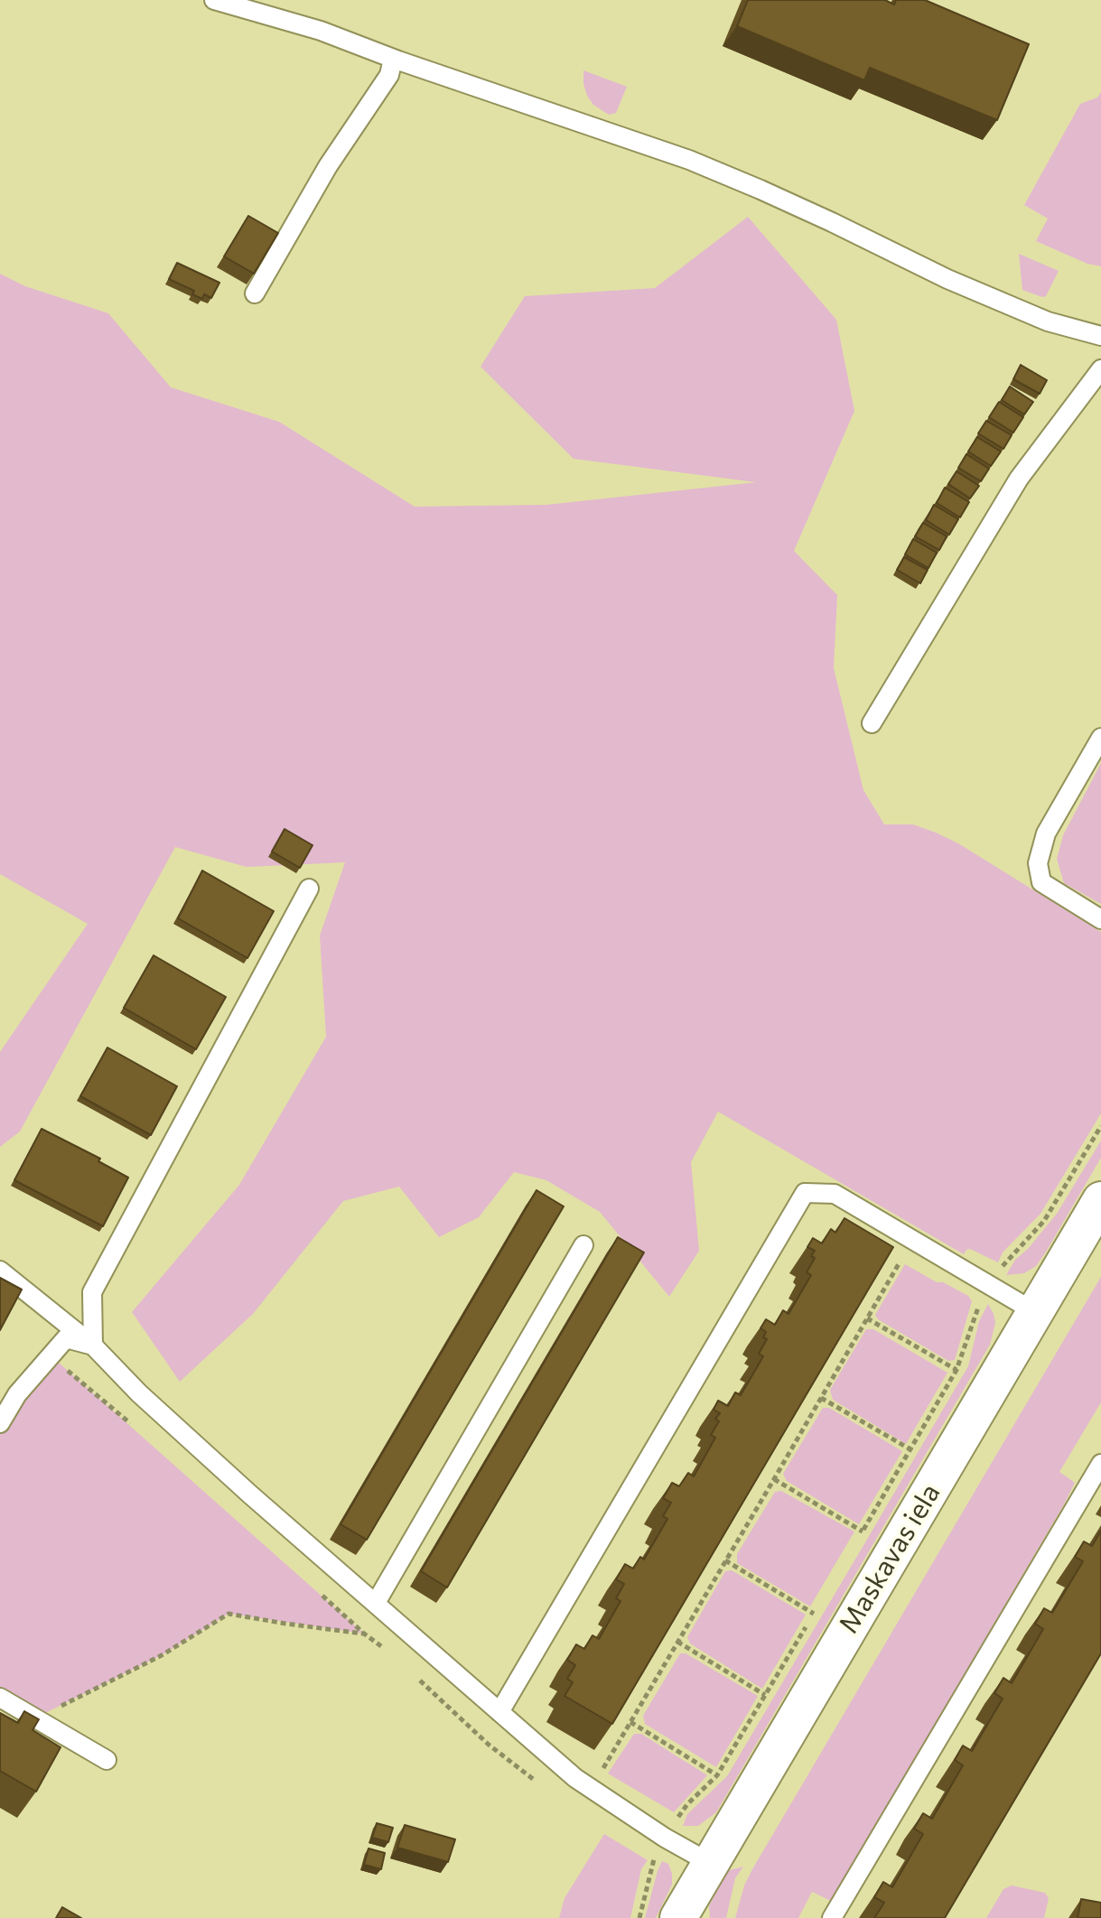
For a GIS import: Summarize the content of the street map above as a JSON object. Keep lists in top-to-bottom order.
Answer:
{
  "streets": {
    "street": ["Maskavas iela"]
  }
}
